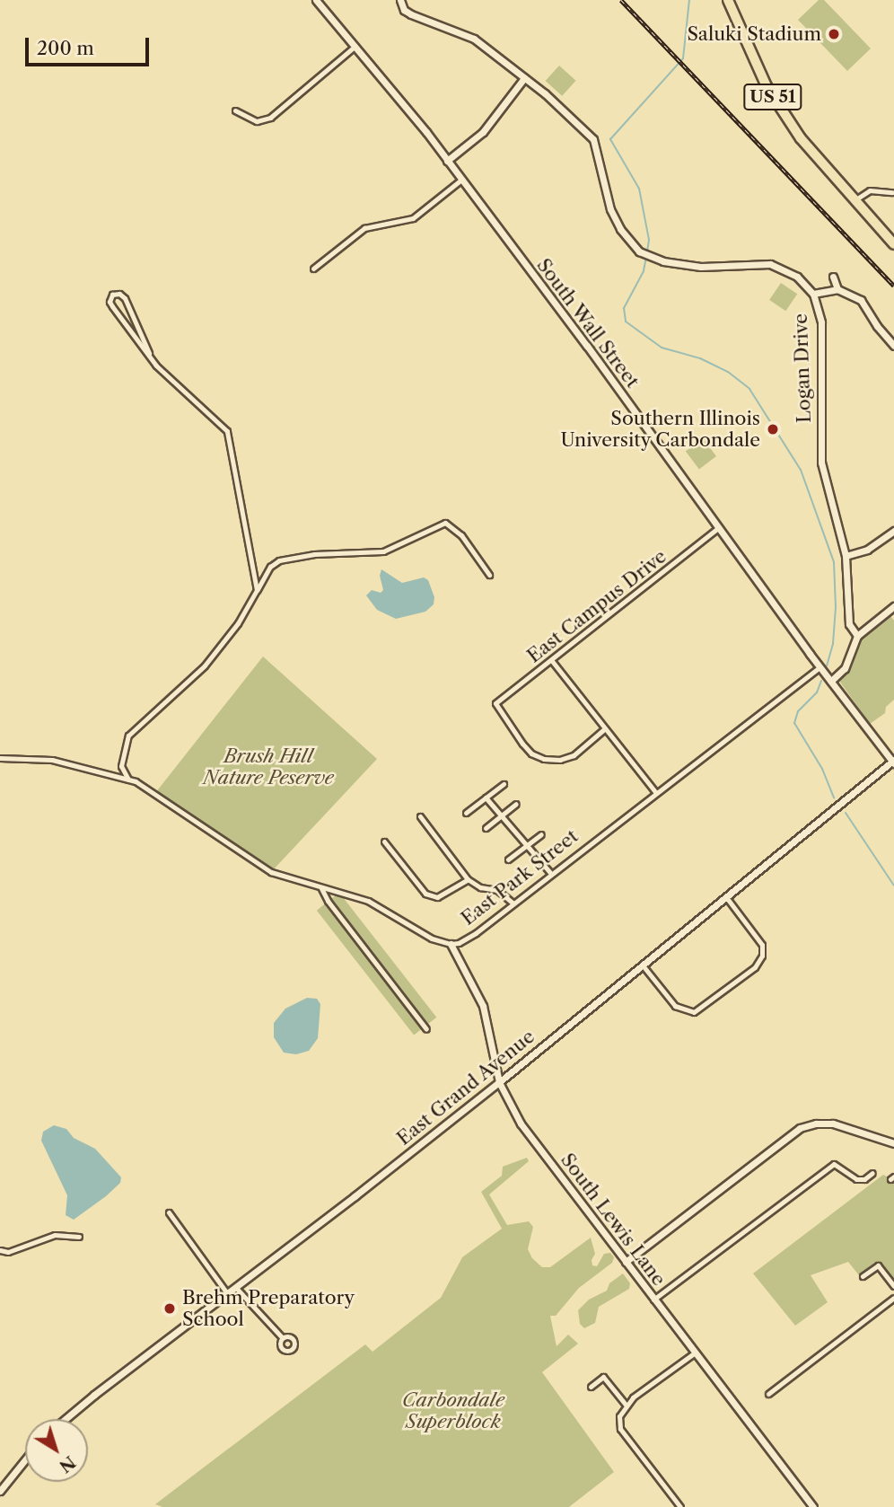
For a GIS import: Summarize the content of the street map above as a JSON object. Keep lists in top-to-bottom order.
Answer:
{
  "streets": {
    "highway": ["US 51"],
    "street": [
      "South Wall Street",
      "Logan Drive",
      "East Campus Drive",
      "East Park Street",
      "East Grand Avenue",
      "South Lewis Lane"
    ]
  },
  "crossings": [
    ["South Wall Street", "East Campus Drive"],
    ["South Wall Street", "East Park Street"],
    ["South Wall Street", "East Grand Avenue"],
    ["East Park Street", "South Lewis Lane"],
    ["East Grand Avenue", "South Lewis Lane"]
  ],
  "parks": ["Brush Hill Nature Peserve", "Carbondale Superblock"],
  "places": ["Saluki Stadium", "Southern Illinois University Carbondale", "Brehm Preparatory School"],
  "scale_bar": "200 m",
  "north": "bottom right"
}
